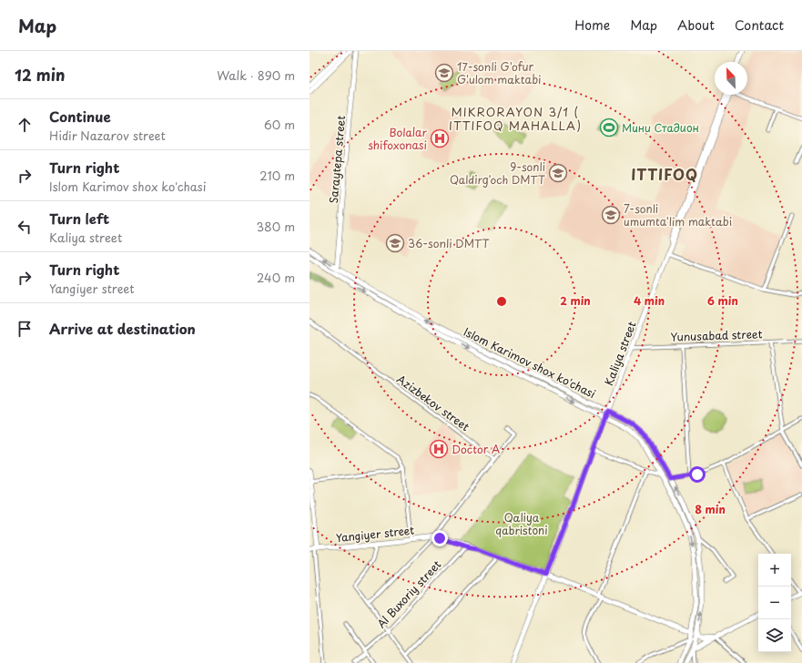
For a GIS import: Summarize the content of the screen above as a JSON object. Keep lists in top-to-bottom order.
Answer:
{
  "streets": {
    "main road": [
      "Saraytepa street",
      "Kaliya street",
      "Islom Karimov shox ko'chasi",
      "Yangiyer street"
    ],
    "street": ["Yunusabad street", "Azizbekov street", "Al Buxoriy street"]
  },
  "crossings": [
    ["Saraytepa street", "Islom Karimov shox ko'chasi"],
    ["Yunusabad street", "Kaliya street"],
    ["Kaliya street", "Islom Karimov shox ko'chasi"],
    ["Kaliya street", "Yangiyer street"],
    ["Islom Karimov shox ko'chasi", "Yangiyer street"],
    ["Yangiyer street", "Al Buxoriy street"]
  ],
  "districts": ["MIKRORAYON 3/1 ( ITTIFOQ MAHALLA)", "ITTIFOQ"],
  "parks": ["Qaliya qabristoni"],
  "places": {
    "school or university": [
      "17-sonli G'ofur G'ulom maktabi",
      "9-sonli Qaldirg'och DMTT",
      "7-sonli umumta'lim maktabi",
      "36-sonli DMTT"
    ],
    "sports": ["Мини Стадион"],
    "hospital": ["Bolalar shifoxonasi", "Doctor A"]
  },
  "north": "top left",
  "page": {
    "header": "Map",
    "nav": [
      "Home",
      "Map",
      "About",
      "Contact"
    ],
    "heading": ["12 min", "Walk · 890 m"],
    "list": [
      ["Continue", "Hidir Nazarov street", "60 m"],
      ["Turn right", "Islom Karimov shox ko'chasi", "210 m"],
      ["Turn left", "Kaliya street", "380 m"],
      ["Turn right", "Yangiyer street", "240 m"],
      "Arrive at destination"
    ],
    "map_buttons": ["+", "−"]
  },
  "rings": [
    "2 min",
    "4 min",
    "6 min",
    "8 min"
  ]
}
